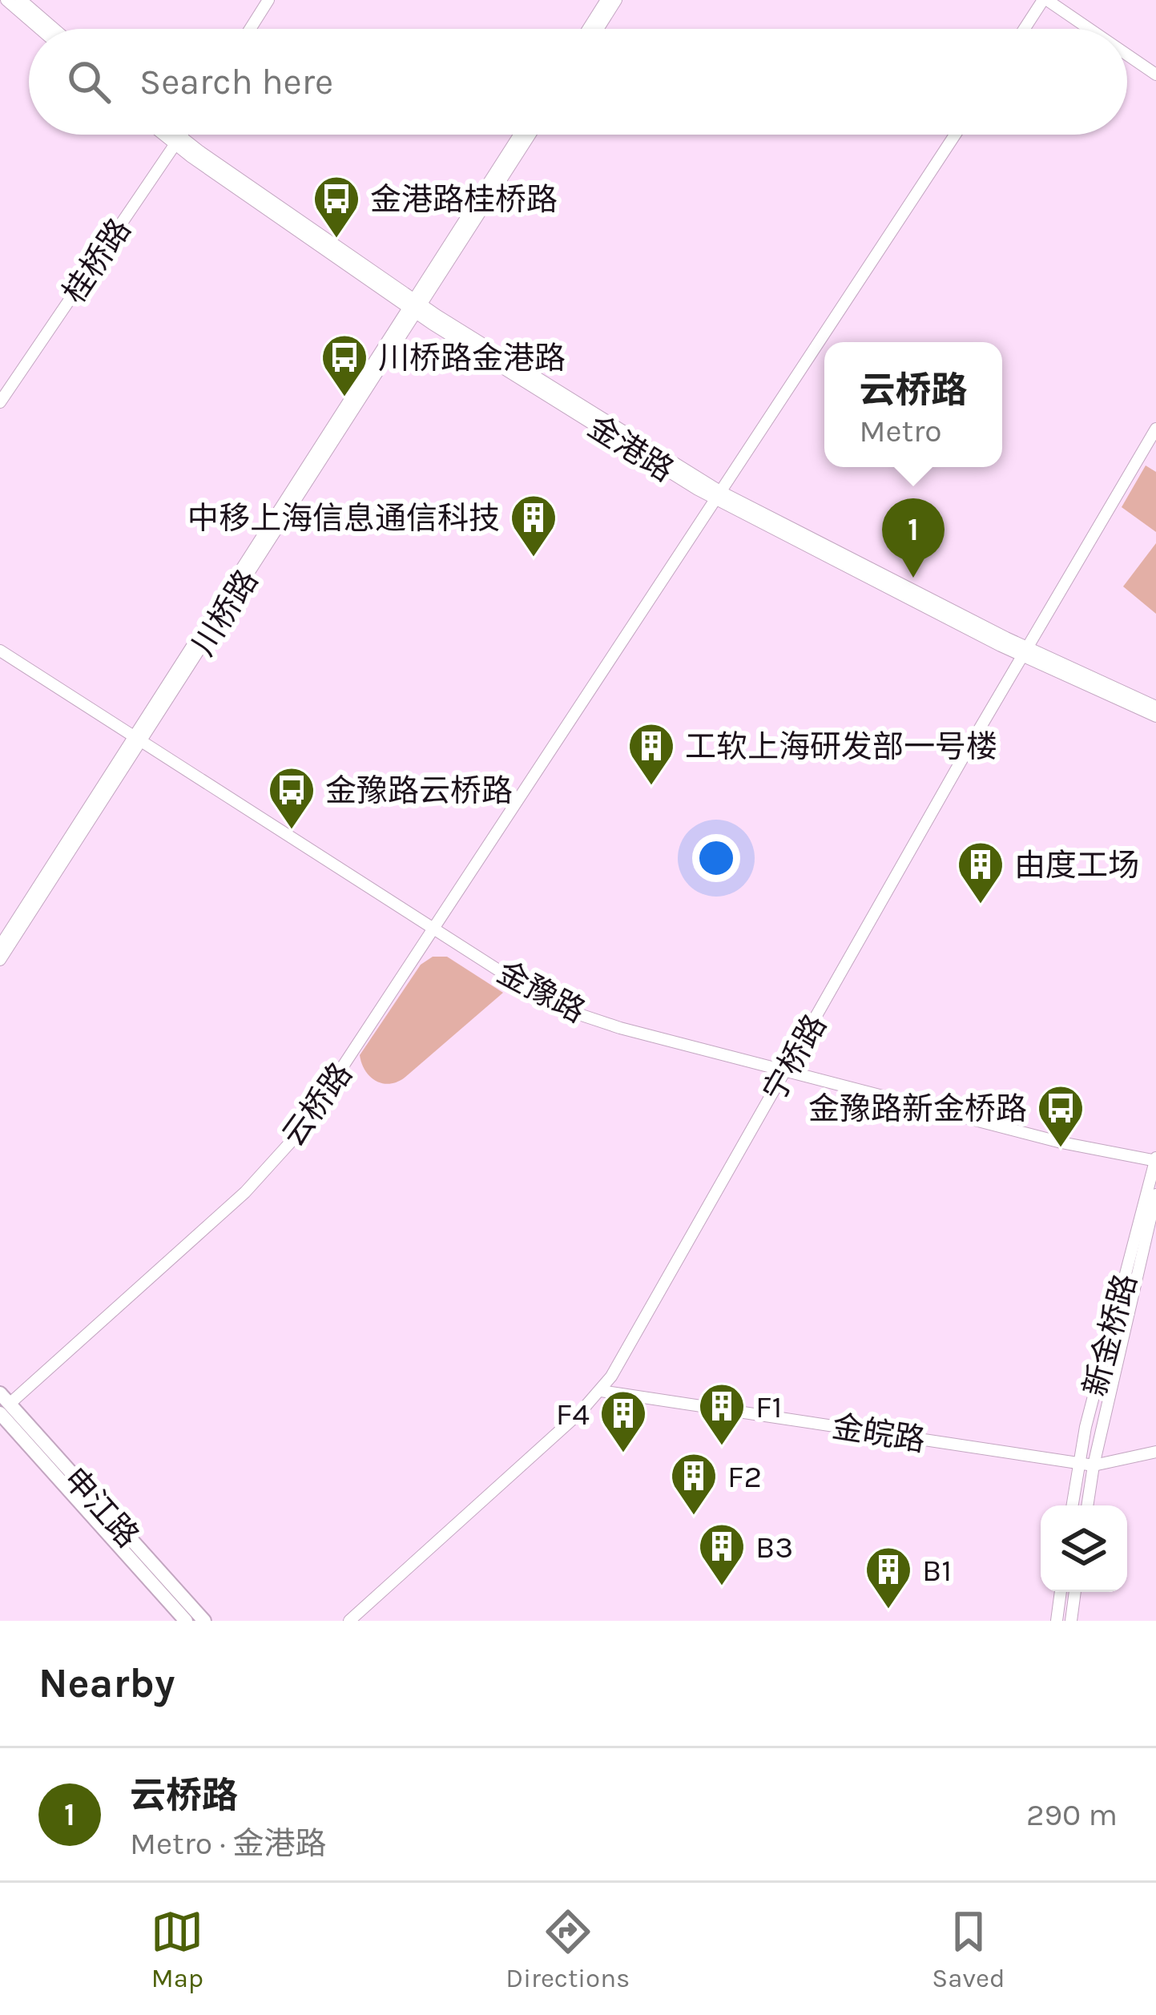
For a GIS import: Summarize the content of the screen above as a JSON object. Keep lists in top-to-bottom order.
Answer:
{
  "streets": {
    "main road": ["申江路"],
    "street": [
      "桂桥路",
      "金港路",
      "川桥路",
      "金豫路",
      "宁桥路",
      "云桥路",
      "新金桥路",
      "金皖路"
    ]
  },
  "crossings": [
    ["桂桥路", "金港路"],
    ["金港路", "川桥路"],
    ["金港路", "宁桥路"],
    ["金港路", "云桥路"],
    ["川桥路", "金豫路"],
    ["金豫路", "宁桥路"],
    ["金豫路", "云桥路"],
    ["金豫路", "新金桥路"],
    ["宁桥路", "金皖路"],
    ["云桥路", "申江路"],
    ["新金桥路", "金皖路"]
  ],
  "places": {
    "bus stop": [
      "金港路桂桥路",
      "川桥路金港路",
      "金豫路云桥路",
      "金豫路新金桥路"
    ],
    "building": [
      "中移上海信息通信科技",
      "工软上海研发部一号楼",
      "由度工场",
      "F1",
      "F4",
      "F2",
      "B3",
      "B1"
    ]
  },
  "page": {
    "search": "Search here",
    "popup": ["云桥路", "Metro"],
    "pins": "1",
    "heading": "Nearby",
    "list": [
      {
        "mark": "1",
        "name": "云桥路",
        "note": "Metro · 金港路",
        "value": "290 m"
      }
    ],
    "nav": ["Map", "Directions", "Saved"]
  }
}
